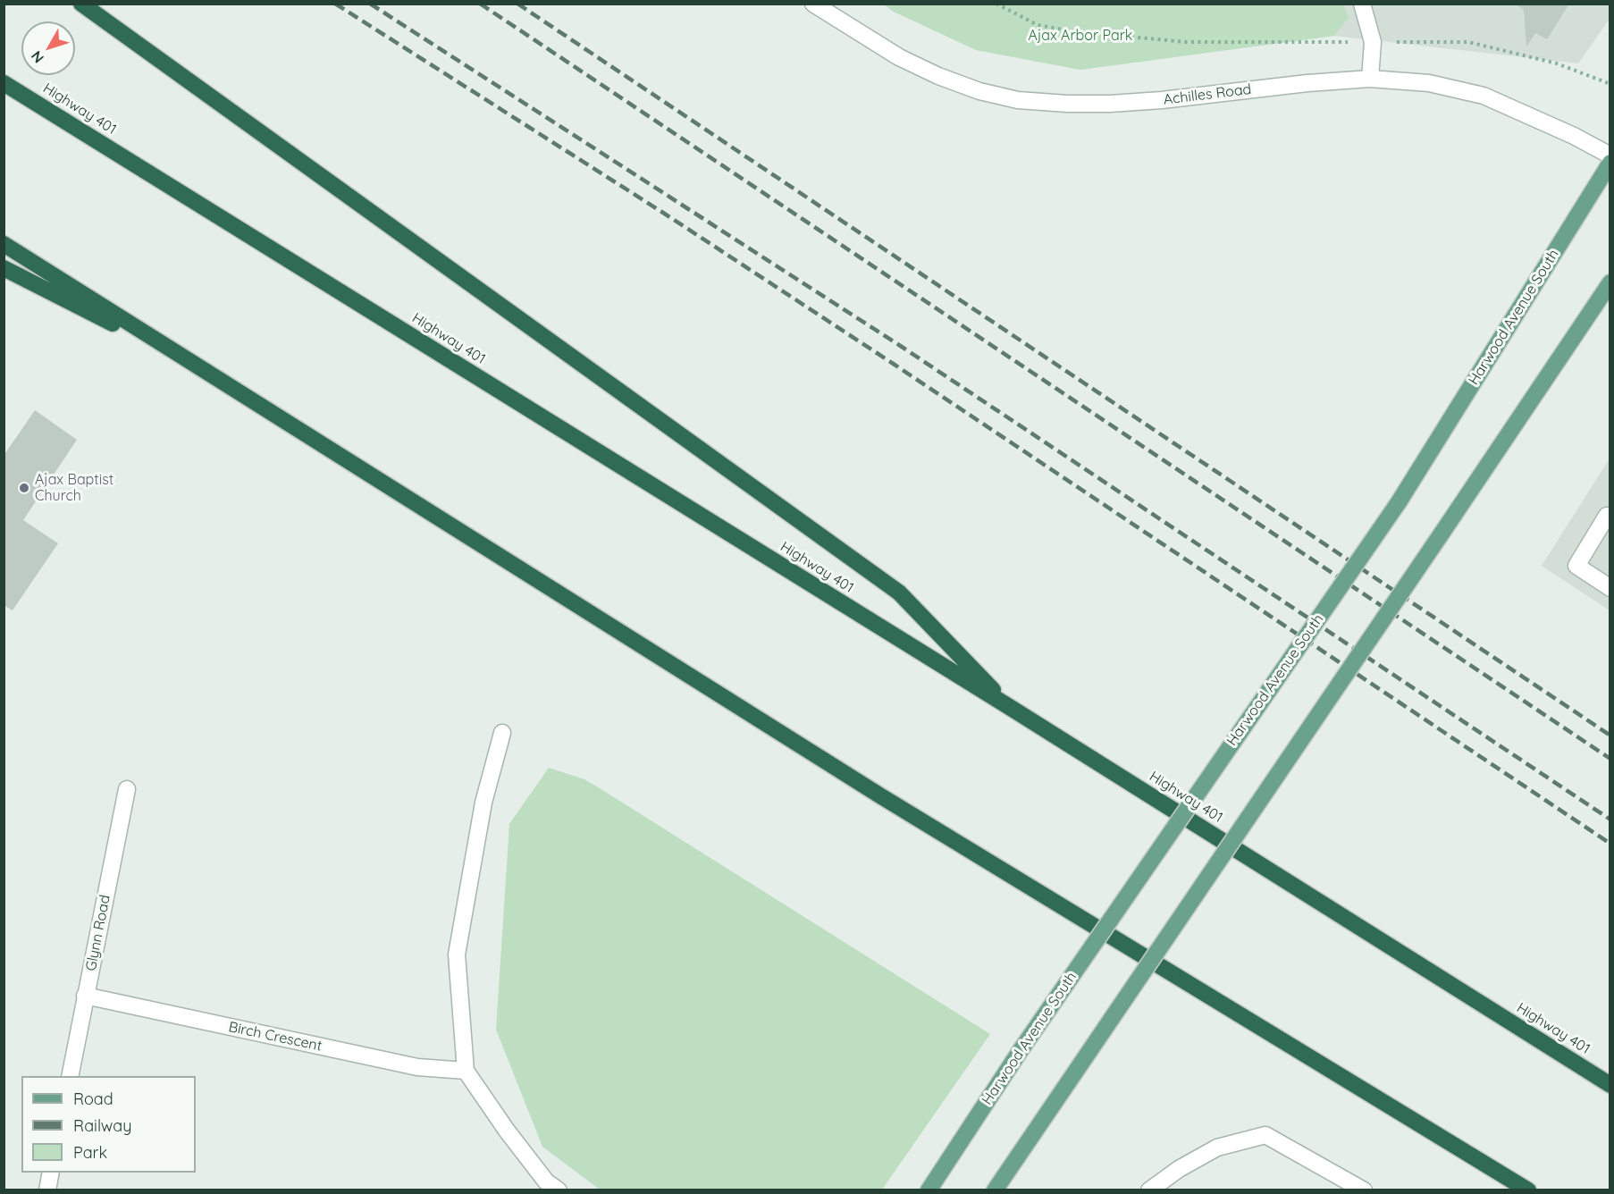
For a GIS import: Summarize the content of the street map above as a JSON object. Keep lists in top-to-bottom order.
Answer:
{
  "streets": {
    "highway": ["Highway 401"],
    "main road": ["Harwood Avenue South"],
    "street": ["Achilles Road", "Glynn Road", "Birch Crescent"]
  },
  "crossings": [
    ["Glynn Road", "Birch Crescent"]
  ],
  "parks": ["Ajax Arbor Park"],
  "places": ["Ajax Baptist Church"],
  "legend": ["Road", "Railway", "Park"],
  "north": "bottom left"
}
